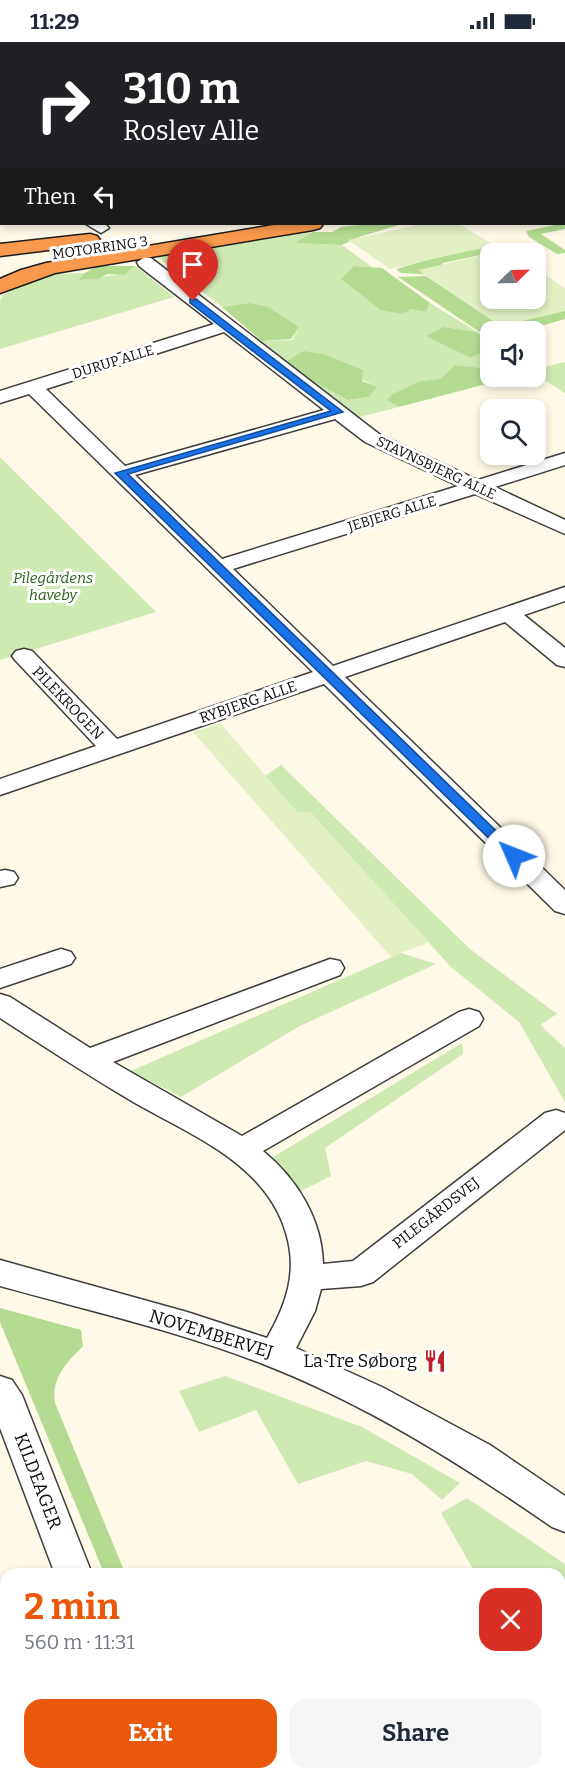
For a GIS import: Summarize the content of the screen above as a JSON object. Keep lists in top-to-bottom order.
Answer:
{
  "streets": {
    "highway": ["MOTORRING 3"],
    "street": [
      "DURUP ALLE",
      "STAVNSBJERG ALLE",
      "JEBJERG ALLE",
      "RYBJERG ALLE",
      "PILEKROGEN",
      "PILEGÅRDSVEJ",
      "NOVEMBERVEJ",
      "KILDEAGER"
    ]
  },
  "crossings": [
    ["DURUP ALLE", "STAVNSBJERG ALLE"],
    ["STAVNSBJERG ALLE", "JEBJERG ALLE"],
    ["RYBJERG ALLE", "PILEKROGEN"]
  ],
  "parks": ["Pilegårdens haveby"],
  "places": {
    "restaurant": ["La Tre Søborg"]
  },
  "north": "top right",
  "page": {
    "status": "11:29",
    "turn": ["310 m", "Roslev Alle"],
    "then": "Then",
    "heading": ["2 min", "560 m · 11:31"],
    "buttons": ["Exit", "Share"]
  }
}
